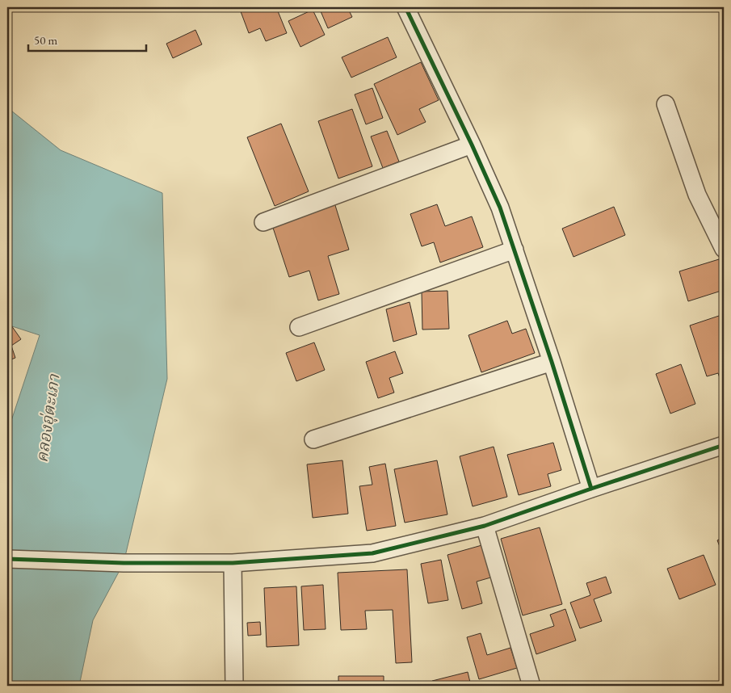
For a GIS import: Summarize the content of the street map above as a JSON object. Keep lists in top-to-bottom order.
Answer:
{
  "water": ["คลองอุ่ตะเภา"],
  "scale_bar": "50 m"
}
